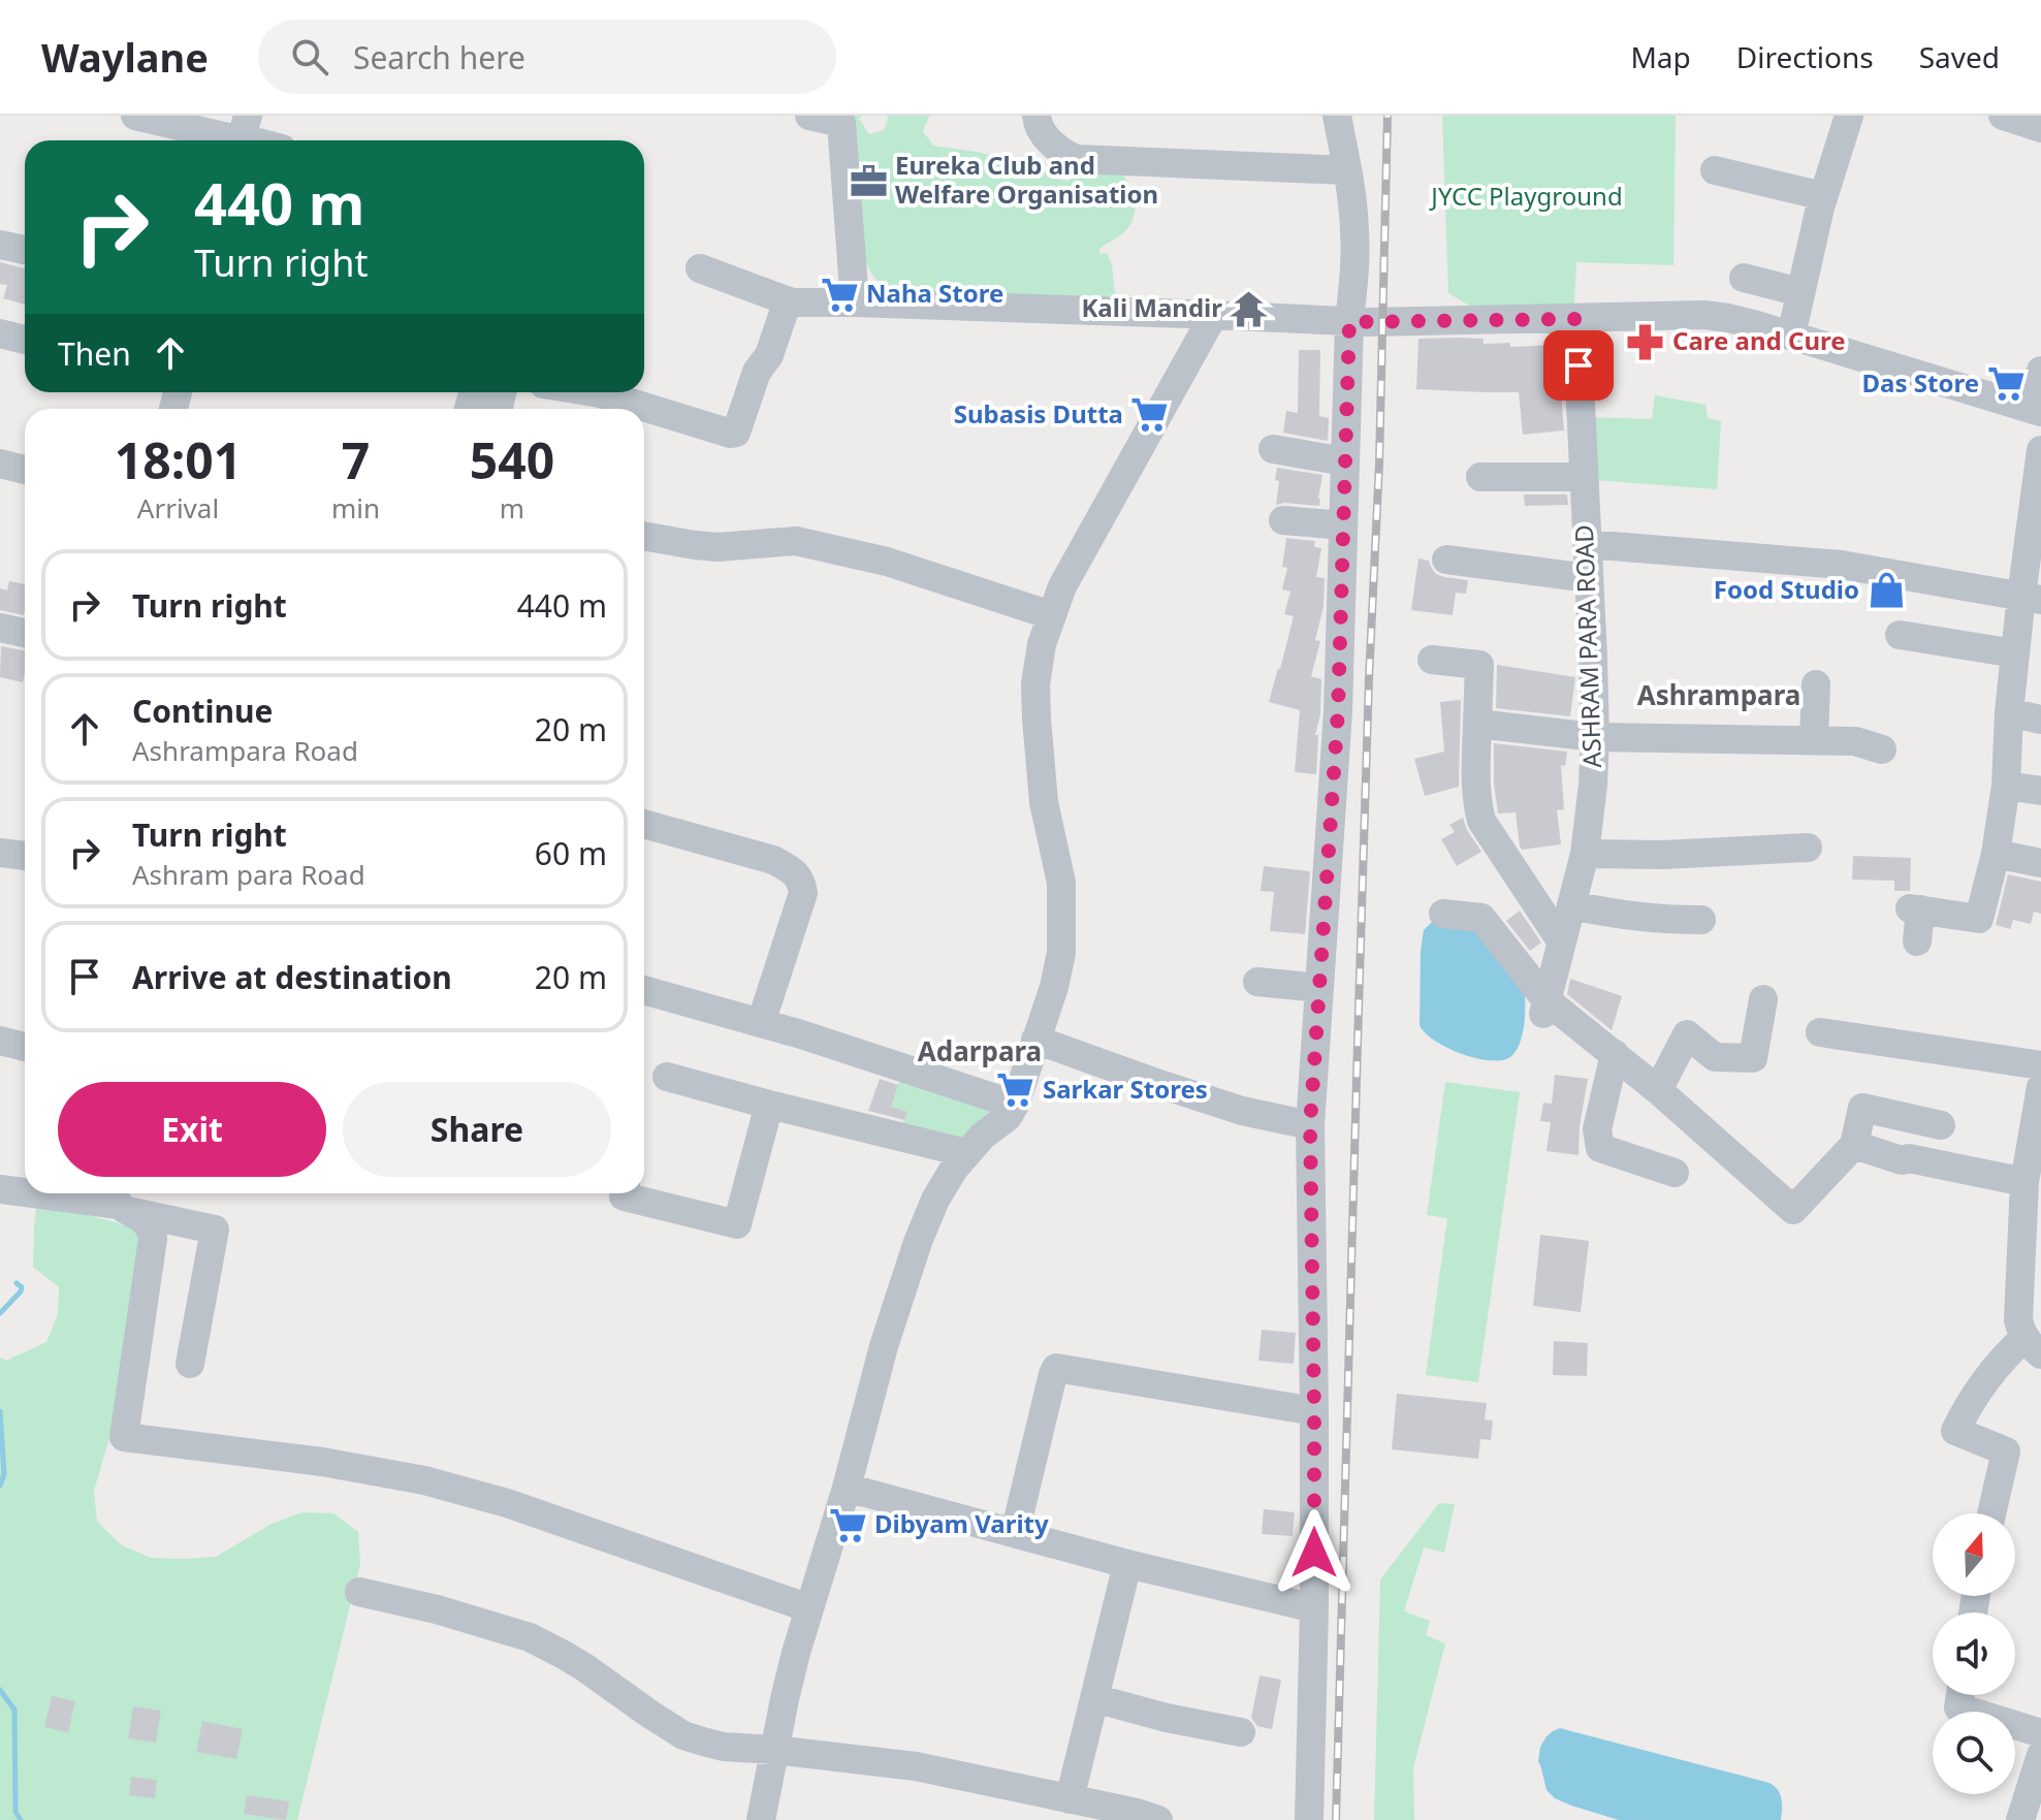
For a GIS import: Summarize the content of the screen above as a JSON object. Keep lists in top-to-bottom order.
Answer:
{
  "streets": {
    "street": ["ASHRAM PARA ROAD"]
  },
  "districts": ["Ashrampara", "Adarpara"],
  "parks": ["JYCC Playground"],
  "places": {
    "office": ["Eureka Club and Welfare Organisation"],
    "supermarket": [
      "Naha Store",
      "Das Store",
      "Subasis Dutta",
      "Sarkar Stores",
      "Dibyam Varity"
    ],
    "temple": ["Kali Mandir"],
    "pharmacy": ["Care and Cure"],
    "shop": ["Food Studio"]
  },
  "north": "top",
  "page": {
    "header": "Waylane",
    "search": "Search here",
    "nav": ["Map", "Directions", "Saved"],
    "turn": ["440 m", "Turn right"],
    "then": "Then",
    "eta": [
      "18:01",
      "Arrival",
      "7",
      "min",
      "540",
      "m"
    ],
    "list": [
      {
        "name": "Turn right",
        "value": "440 m"
      },
      {
        "name": "Continue",
        "note": "Ashrampara Road",
        "value": "20 m"
      },
      {
        "name": "Turn right",
        "note": "Ashram para Road",
        "value": "60 m"
      },
      {
        "name": "Arrive at destination",
        "value": "20 m"
      }
    ],
    "buttons": ["Exit", "Share"]
  }
}
